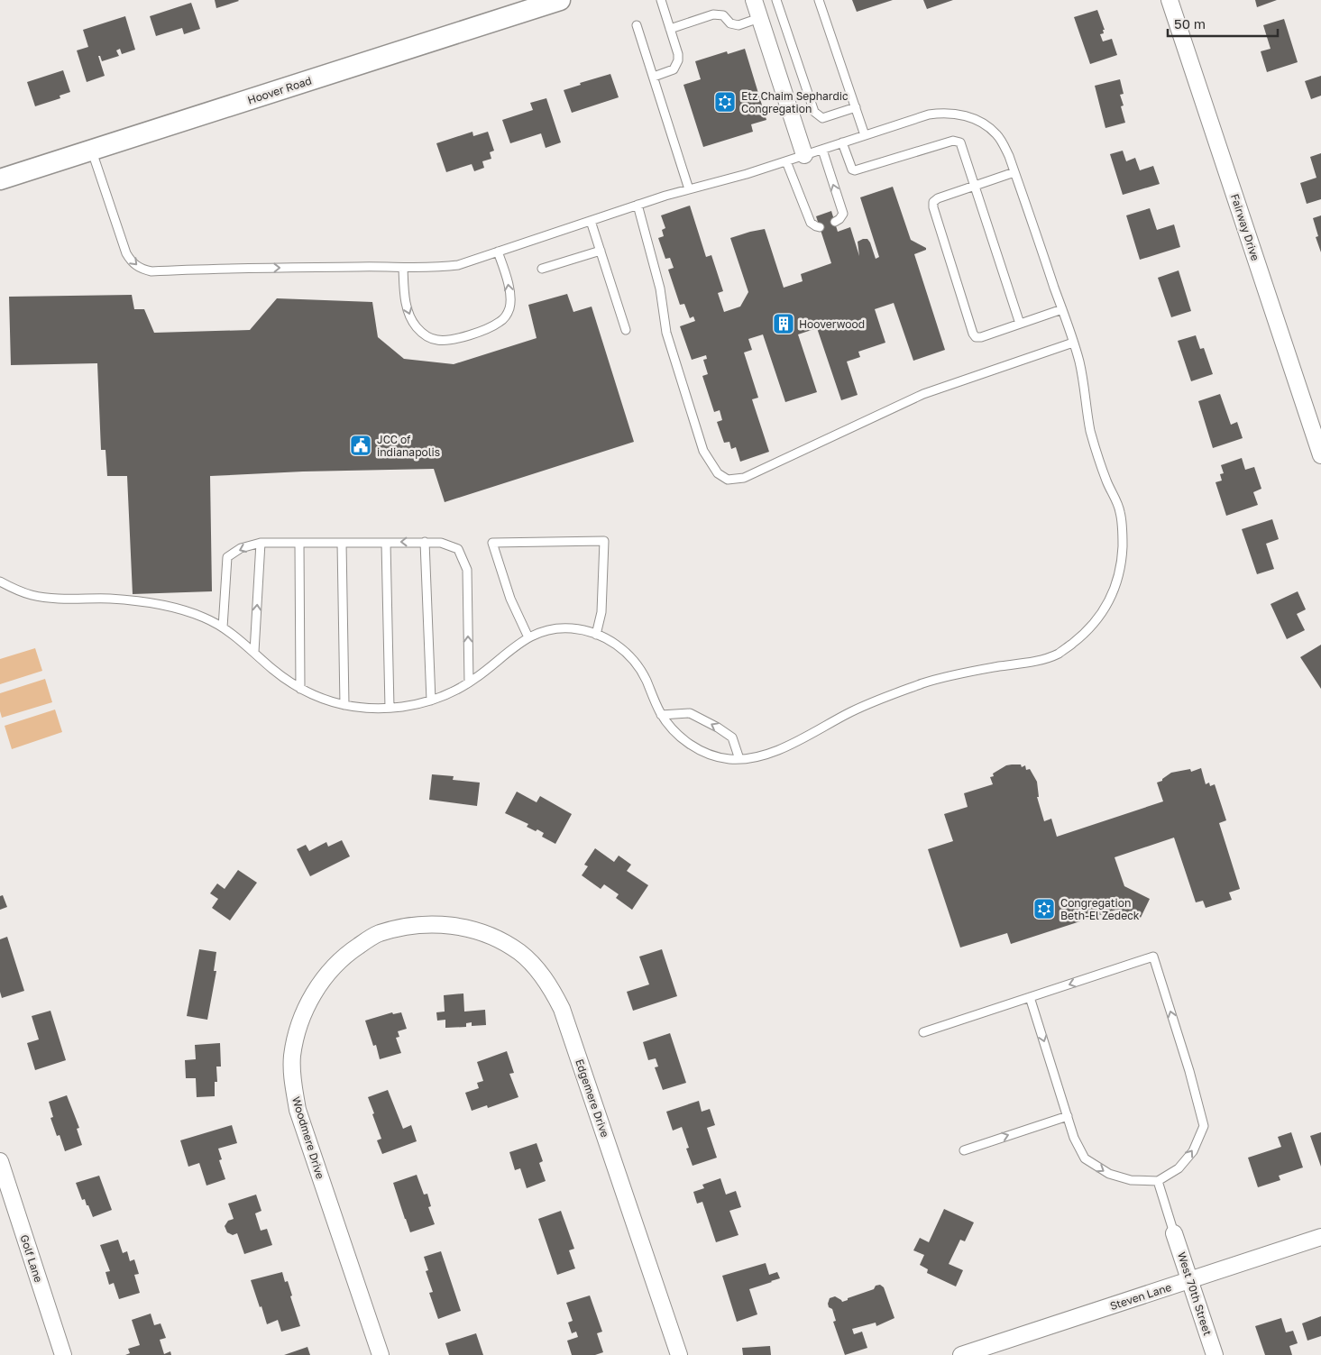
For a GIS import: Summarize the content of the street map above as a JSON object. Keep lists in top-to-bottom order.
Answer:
{
  "streets": {
    "street": [
      "Hoover Road",
      "Fairway Drive",
      "Edgemere Drive",
      "Woodmere Drive",
      "Golf Lane",
      "West 70th Street",
      "Steven Lane"
    ]
  },
  "crossings": [
    ["Edgemere Drive", "Woodmere Drive"],
    ["West 70th Street", "Steven Lane"]
  ],
  "places": {
    "synagogue": ["Etz Chaim Sephardic Congregation", "Congregation Beth-El Zedeck"],
    "building": ["Hooverwood"],
    "public building": ["JCC of indianapolis"]
  },
  "scale_bar": "50 m"
}
